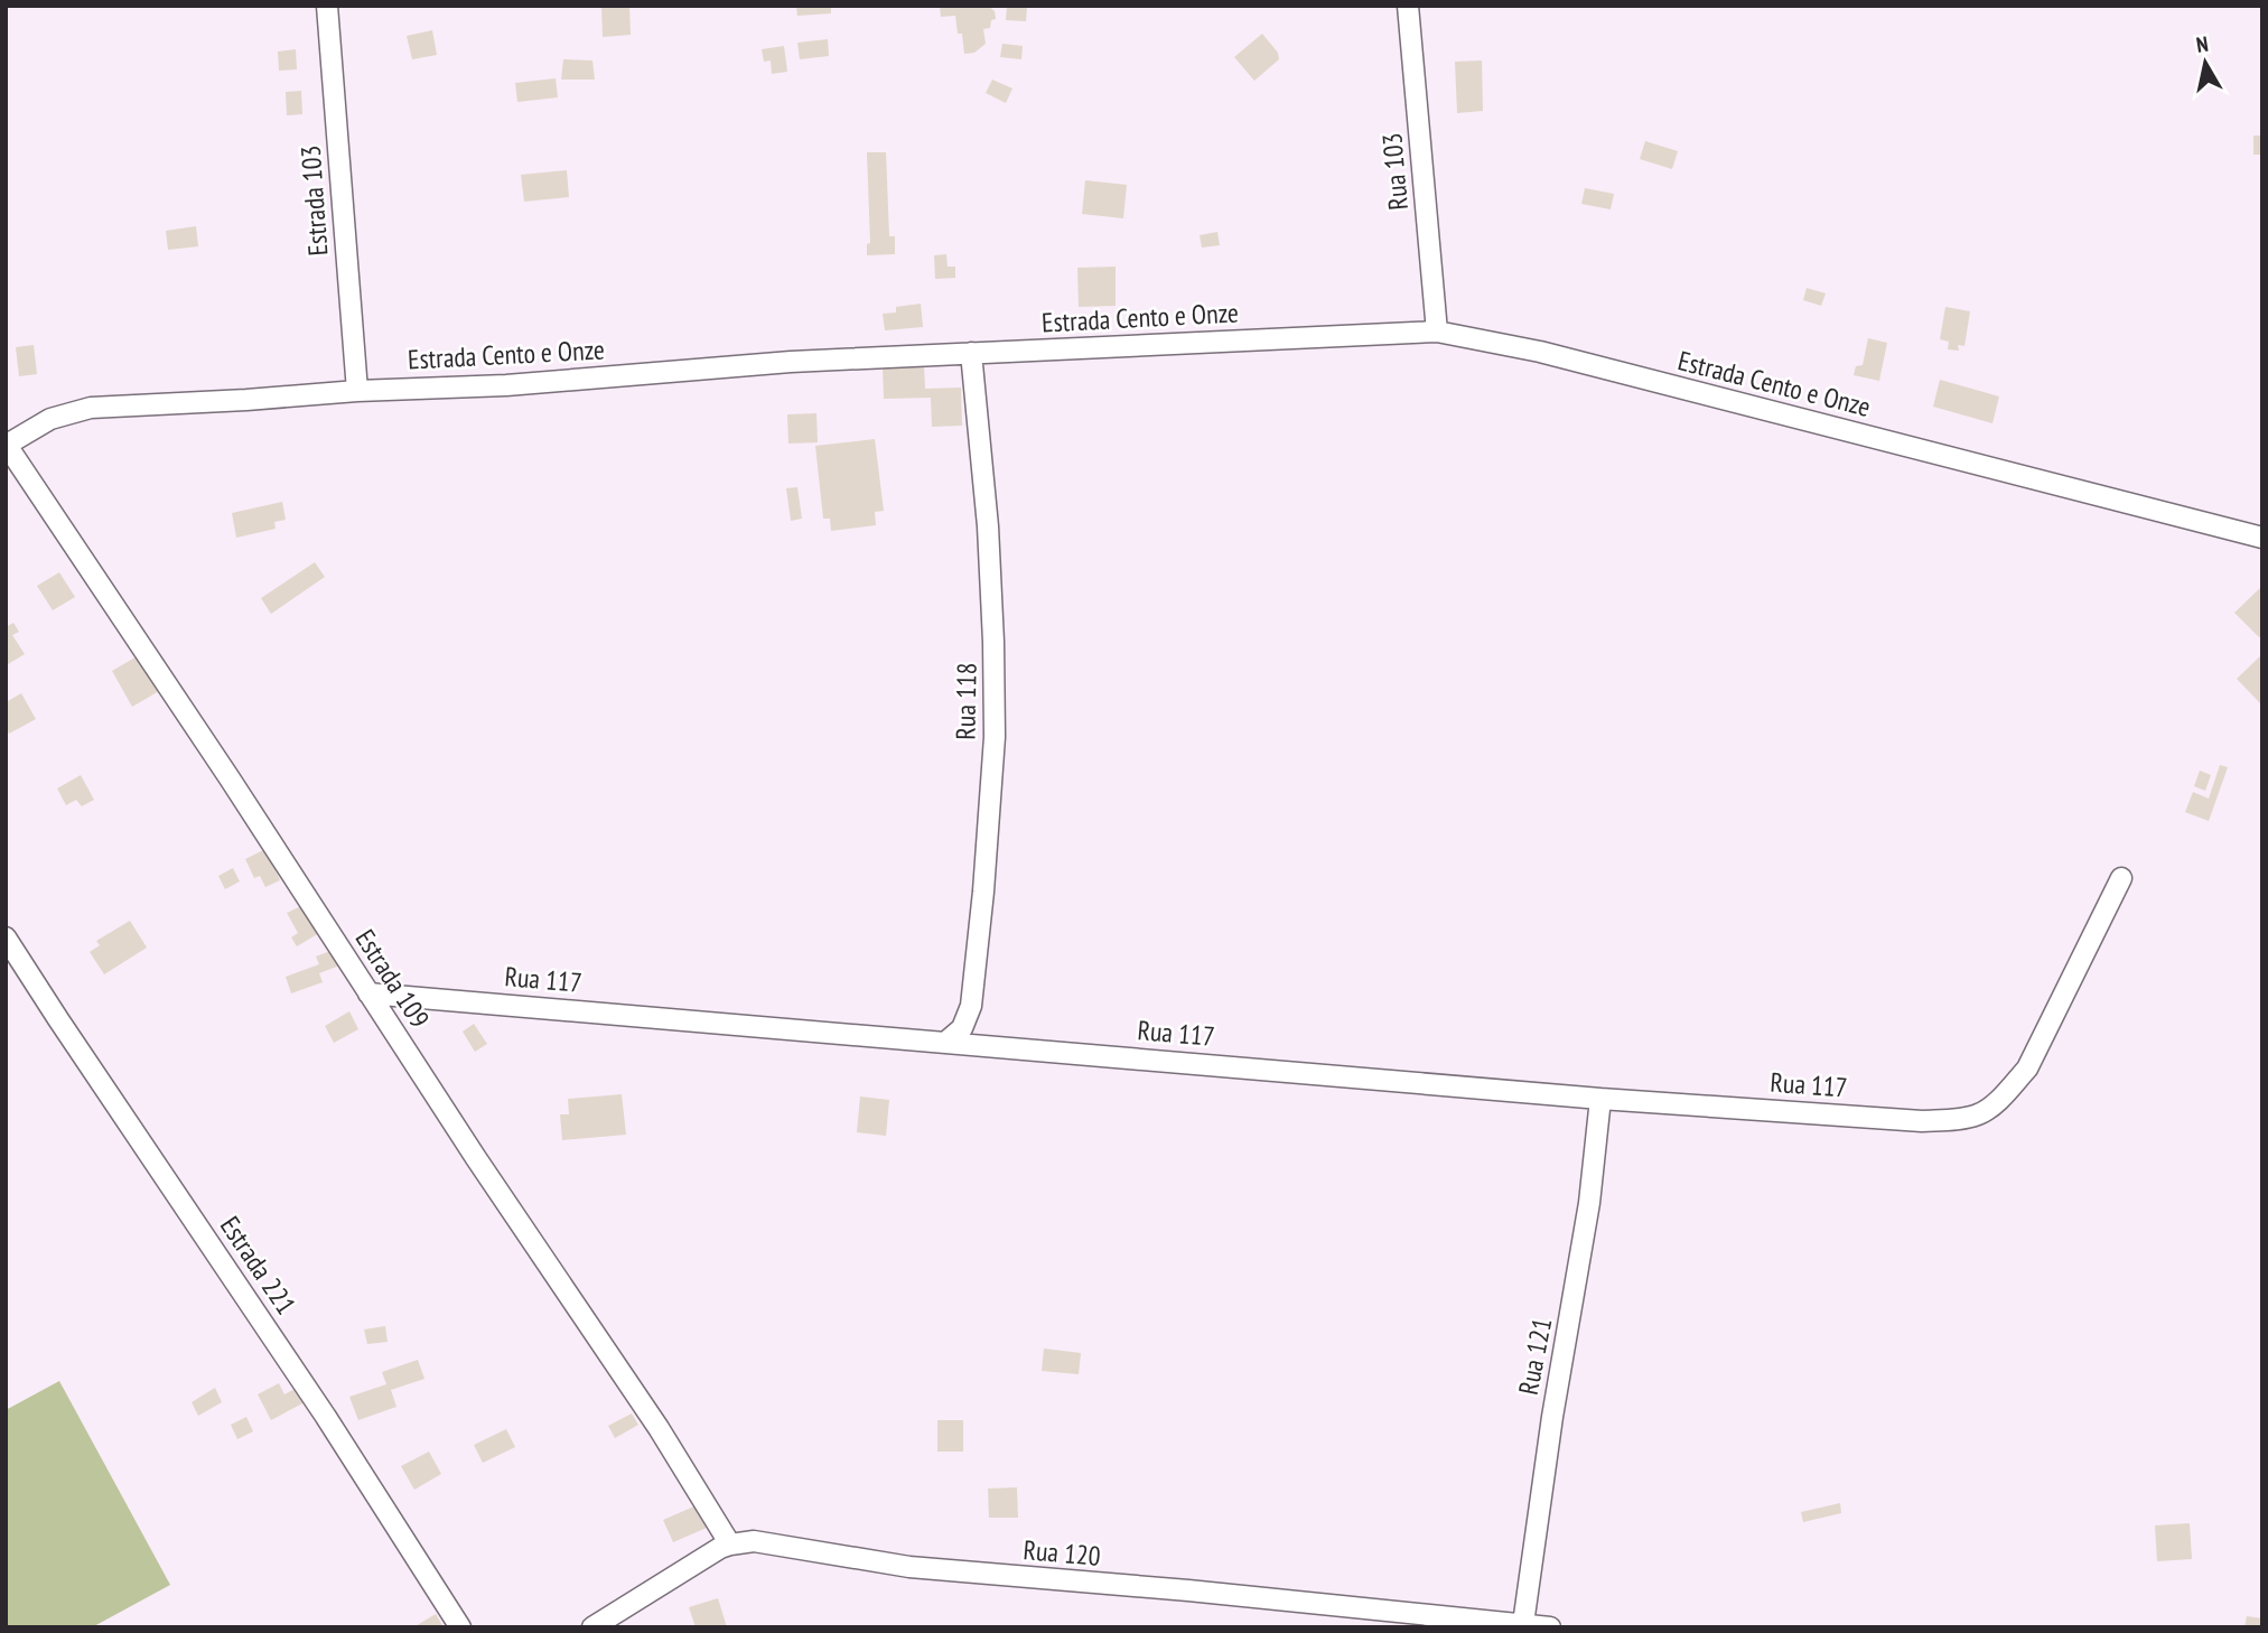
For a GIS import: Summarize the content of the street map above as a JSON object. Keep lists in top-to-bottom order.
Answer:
{
  "streets": {
    "street": [
      "Rua 103",
      "Estrada 103",
      "Estrada Cento e Onze",
      "Rua 118",
      "Estrada 109",
      "Rua 117",
      "Estrada 221",
      "Rua 121",
      "Rua 120"
    ]
  },
  "crossings": [
    ["Rua 103", "Estrada Cento e Onze"],
    ["Estrada 103", "Estrada Cento e Onze"],
    ["Estrada Cento e Onze", "Rua 118"],
    ["Estrada Cento e Onze", "Estrada 109"],
    ["Rua 118", "Rua 117"],
    ["Estrada 109", "Rua 117"],
    ["Estrada 109", "Rua 120"],
    ["Rua 117", "Rua 121"],
    ["Rua 121", "Rua 120"]
  ],
  "north": "top"
}
